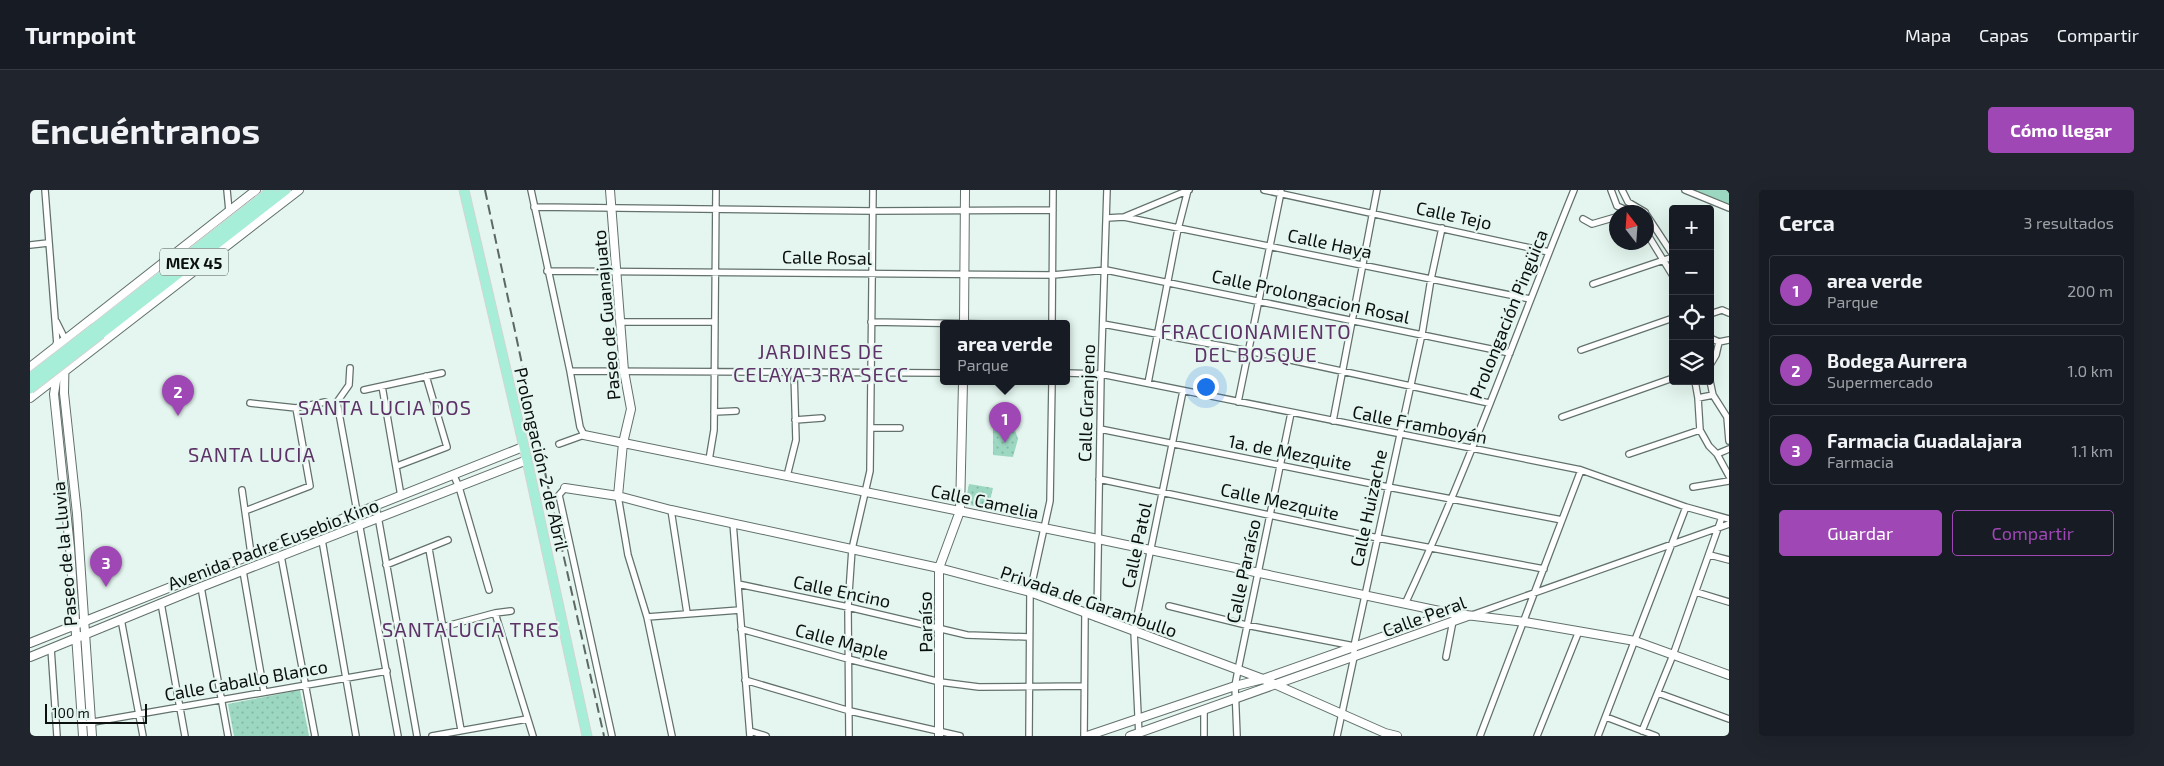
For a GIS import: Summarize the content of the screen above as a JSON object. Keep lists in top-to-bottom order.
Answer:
{
  "streets": {
    "main road": [
      "MEX 45",
      "Paseo de Guanajuato",
      "Prolongación 2 de Abril",
      "Calle Camelia",
      "Avenida Padre Eusebio Kino",
      "Paseo de la Lluvia",
      "Privada de Garambullo",
      "Calle Peral",
      "Paraíso"
    ],
    "street": [
      "Calle Tejo",
      "Calle Haya",
      "Calle Rosal",
      "Calle Prolongacion Rosal",
      "Prolongación Pingüica",
      "Calle Granjeno",
      "Calle Framboyán",
      "1a. de Mezquite",
      "Calle Mezquite",
      "Calle Huizache",
      "Calle Patol",
      "Calle Paraíso",
      "Calle Encino",
      "Calle Maple",
      "Calle Caballo Blanco"
    ]
  },
  "crossings": [
    ["Calle Tejo", "Prolongación Pingüica"],
    ["Calle Tejo", "Calle Huizache"],
    ["Calle Haya", "Prolongación Pingüica"],
    ["Calle Haya", "Calle Huizache"],
    ["Calle Rosal", "Calle Prolongacion Rosal"],
    ["Calle Rosal", "Paseo de Guanajuato"],
    ["Calle Rosal", "Calle Granjeno"],
    ["Calle Prolongacion Rosal", "Prolongación Pingüica"],
    ["Calle Prolongacion Rosal", "Calle Granjeno"],
    ["Calle Prolongacion Rosal", "Calle Huizache"],
    ["Prolongación Pingüica", "Calle Framboyán"],
    ["Prolongación Pingüica", "1a. de Mezquite"],
    ["Prolongación Pingüica", "Calle Camelia"],
    ["Prolongación Pingüica", "Calle Mezquite"],
    ["Paseo de Guanajuato", "Calle Camelia"],
    ["Paseo de Guanajuato", "Privada de Garambullo"],
    ["Calle Granjeno", "Calle Framboyán"],
    ["Calle Granjeno", "1a. de Mezquite"],
    ["Calle Granjeno", "Calle Camelia"],
    ["Calle Granjeno", "Calle Mezquite"],
    ["Calle Granjeno", "Privada de Garambullo"],
    ["Calle Framboyán", "Calle Huizache"],
    ["Calle Framboyán", "Calle Patol"],
    ["Calle Framboyán", "Calle Paraíso"],
    ["1a. de Mezquite", "Calle Huizache"],
    ["1a. de Mezquite", "Calle Patol"],
    ["1a. de Mezquite", "Calle Paraíso"],
    ["Prolongación 2 de Abril", "Avenida Padre Eusebio Kino"],
    ["Calle Camelia", "Calle Huizache"],
    ["Calle Camelia", "Calle Patol"],
    ["Calle Camelia", "Calle Paraíso"],
    ["Calle Camelia", "Calle Peral"],
    ["Calle Camelia", "Paraíso"],
    ["Calle Mezquite", "Calle Huizache"],
    ["Calle Mezquite", "Calle Patol"],
    ["Calle Mezquite", "Calle Paraíso"],
    ["Calle Huizache", "Privada de Garambullo"],
    ["Calle Huizache", "Calle Peral"],
    ["Avenida Padre Eusebio Kino", "Paseo de la Lluvia"],
    ["Calle Patol", "Privada de Garambullo"],
    ["Calle Patol", "Calle Peral"],
    ["Paseo de la Lluvia", "Calle Caballo Blanco"],
    ["Calle Paraíso", "Privada de Garambullo"],
    ["Calle Paraíso", "Calle Peral"],
    ["Calle Encino", "Paraíso"],
    ["Privada de Garambullo", "Calle Peral"],
    ["Privada de Garambullo", "Paraíso"],
    ["Paraíso", "Calle Maple"]
  ],
  "districts": [
    "FRACCIONAMIENTO DEL BOSQUE",
    "JARDINES DE CELAYA 3 RA SECC",
    "SANTA LUCIA DOS",
    "SANTA LUCIA",
    "SANTALUCIA TRES"
  ],
  "scale_bar": "100 m",
  "north": "top",
  "page": {
    "header": "Turnpoint",
    "nav": ["Mapa", "Capas", "Compartir"],
    "buttons": [
      "Cómo llegar",
      ["Guardar", "Compartir"]
    ],
    "title": "Encuéntranos",
    "heading": ["Cerca", "3 resultados"],
    "map_buttons": ["+", "−"],
    "list": [
      {
        "mark": "1",
        "name": "area verde",
        "note": "Parque",
        "value": "200 m"
      },
      {
        "mark": "2",
        "name": "Bodega Aurrera",
        "note": "Supermercado",
        "value": "1.0 km"
      },
      {
        "mark": "3",
        "name": "Farmacia Guadalajara",
        "note": "Farmacia",
        "value": "1.1 km"
      }
    ],
    "popup": ["area verde", "Parque"],
    "pins": ["2", "1", "3"],
    "scale": "100 m"
  }
}
